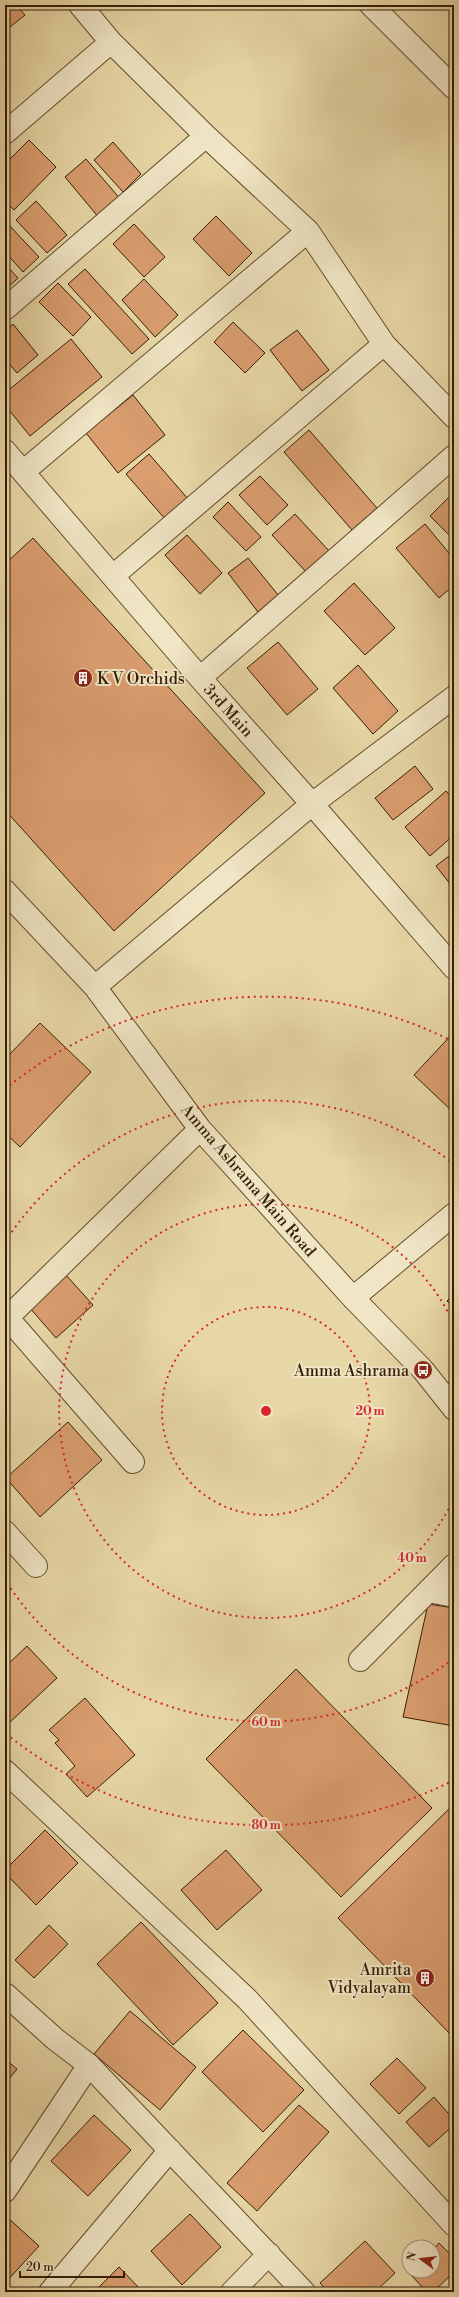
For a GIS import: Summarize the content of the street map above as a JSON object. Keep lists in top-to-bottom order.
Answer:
{
  "streets": {
    "street": ["3rd Main", "Amma Ashrama Main Road"]
  },
  "places": {
    "building": ["K V Orchids", "Amrita Vidyalayam"],
    "bus stop": ["Amma Ashrama"]
  },
  "scale_bar": "20 m",
  "north": "left",
  "rings": [
    "20 m",
    "40 m",
    "60 m",
    "80 m"
  ]
}
